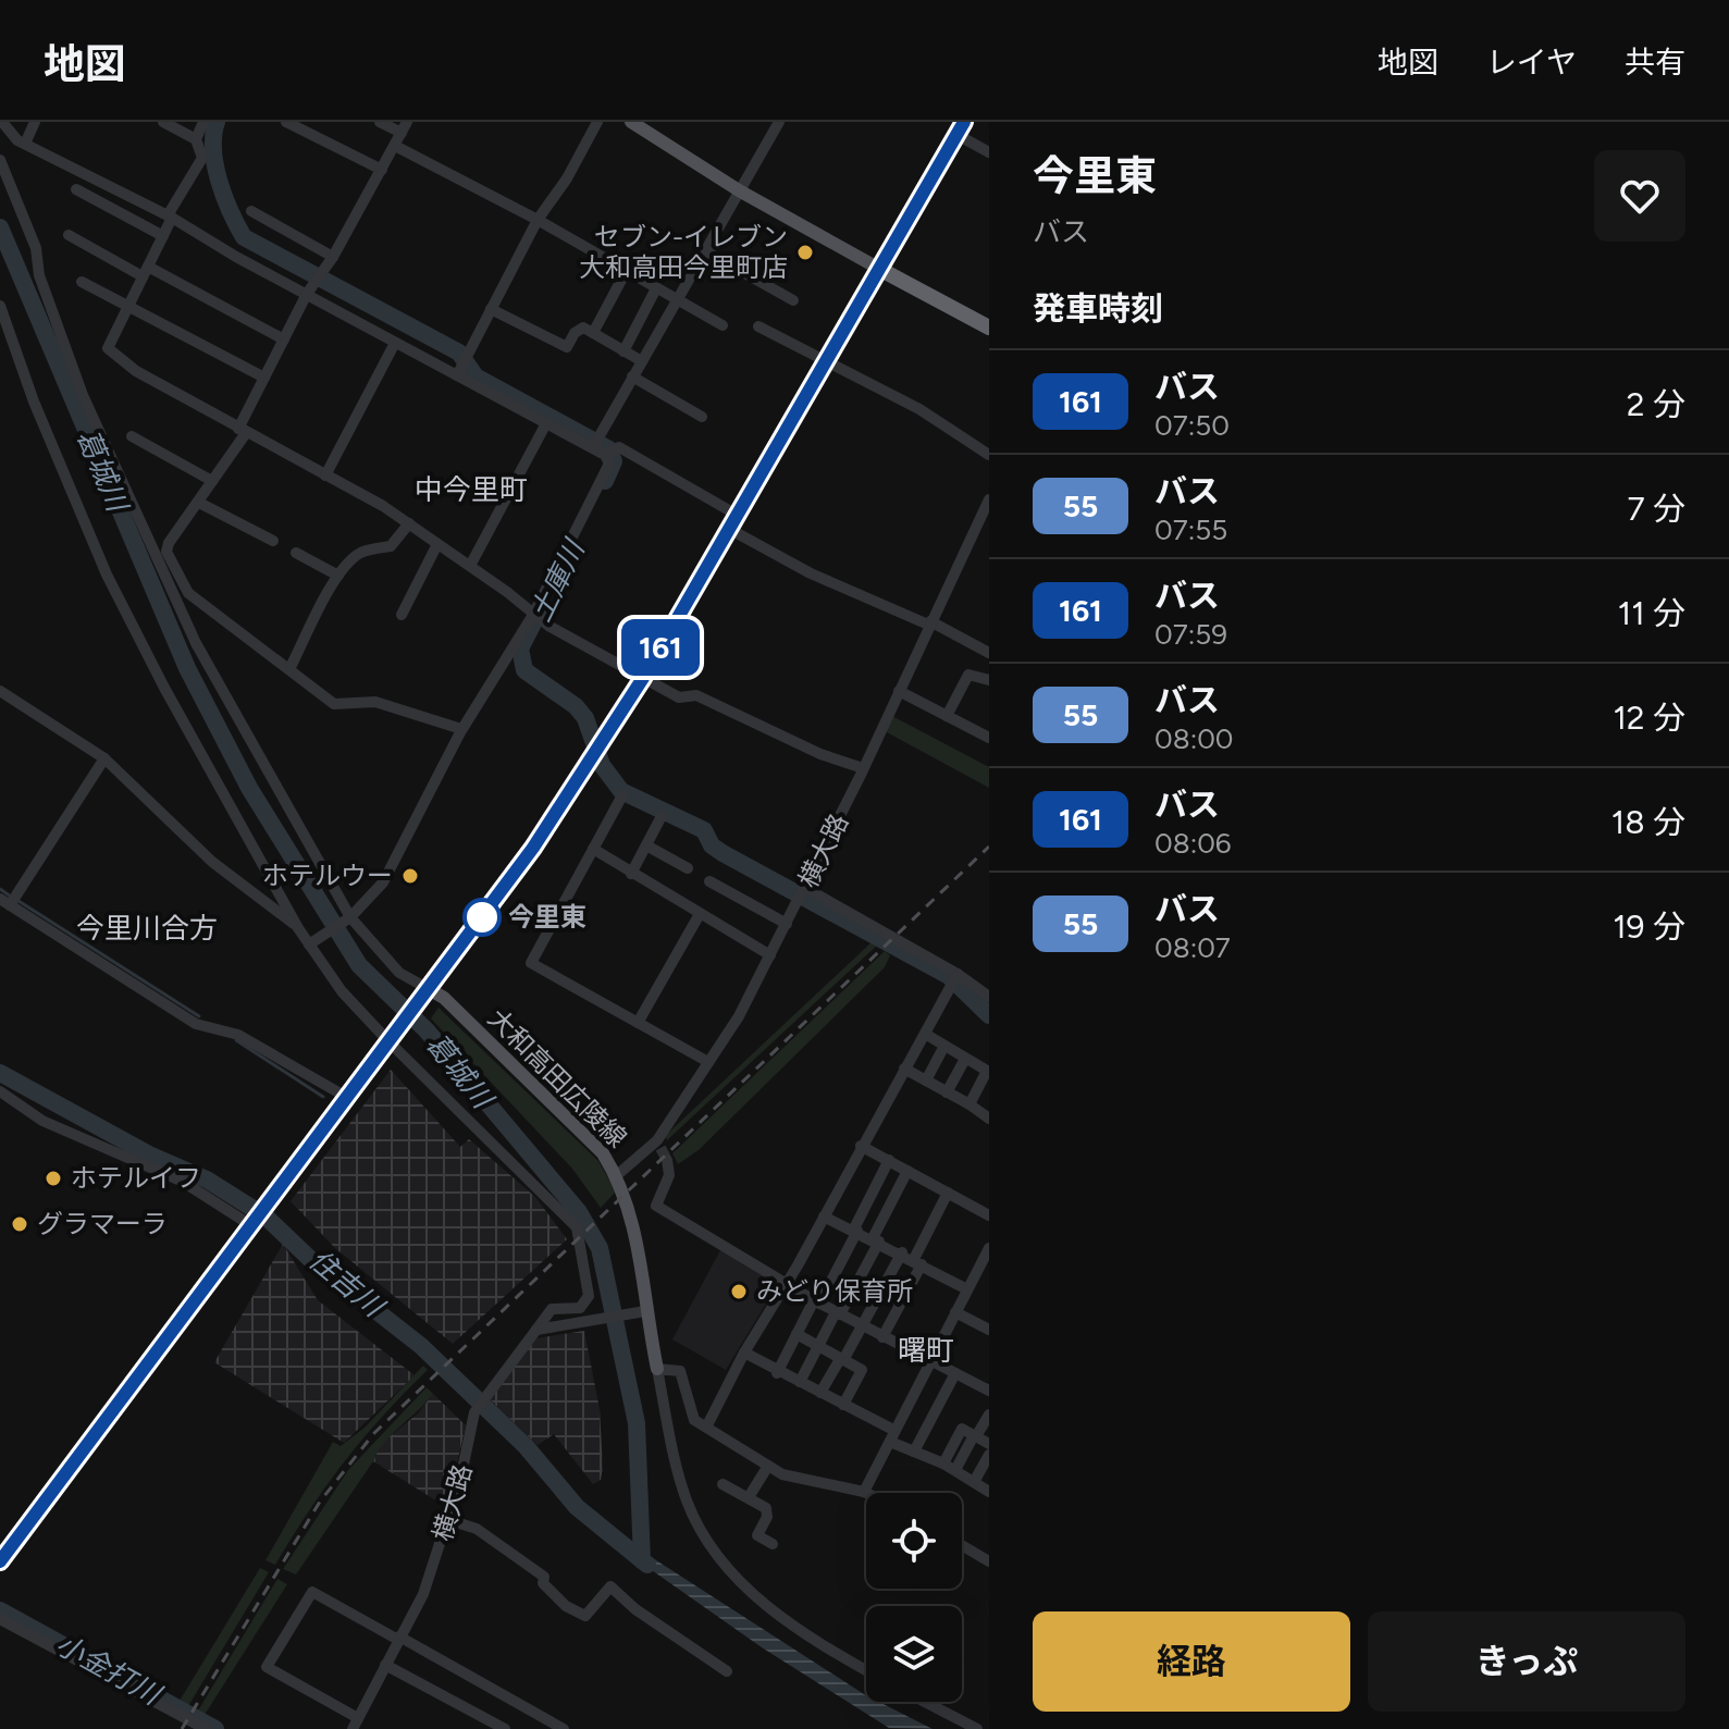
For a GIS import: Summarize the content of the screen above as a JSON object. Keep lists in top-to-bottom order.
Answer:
{
  "streets": {
    "main road": ["大和高田広陵線"],
    "street": ["横大路"]
  },
  "crossings": [
    ["横大路", "大和高田広陵線"]
  ],
  "districts": ["中今里町", "今里川合方", "曙町"],
  "water": [
    "葛城川",
    "土庫川",
    "住吉川",
    "小金打川"
  ],
  "places": [
    "セブン-イレブン 大和高田今里町店",
    "ホテルウー",
    "今里東",
    "ホテルイフ",
    "グラマーラ",
    "みどり保育所"
  ],
  "lines": ["bus line 161"],
  "page": {
    "header": "地図",
    "nav": ["地図", "レイヤ", "共有"],
    "on_map": "161",
    "heading": [
      ["今里東", "バス"],
      "発車時刻"
    ],
    "list": [
      {
        "mark": "161",
        "name": "バス",
        "note": "07:50",
        "value": "2 分"
      },
      {
        "mark": "55",
        "name": "バス",
        "note": "07:55",
        "value": "7 分"
      },
      {
        "mark": "161",
        "name": "バス",
        "note": "07:59",
        "value": "11 分"
      },
      {
        "mark": "55",
        "name": "バス",
        "note": "08:00",
        "value": "12 分"
      },
      {
        "mark": "161",
        "name": "バス",
        "note": "08:06",
        "value": "18 分"
      },
      {
        "mark": "55",
        "name": "バス",
        "note": "08:07",
        "value": "19 分"
      }
    ],
    "buttons": ["経路", "きっぷ"]
  }
}
